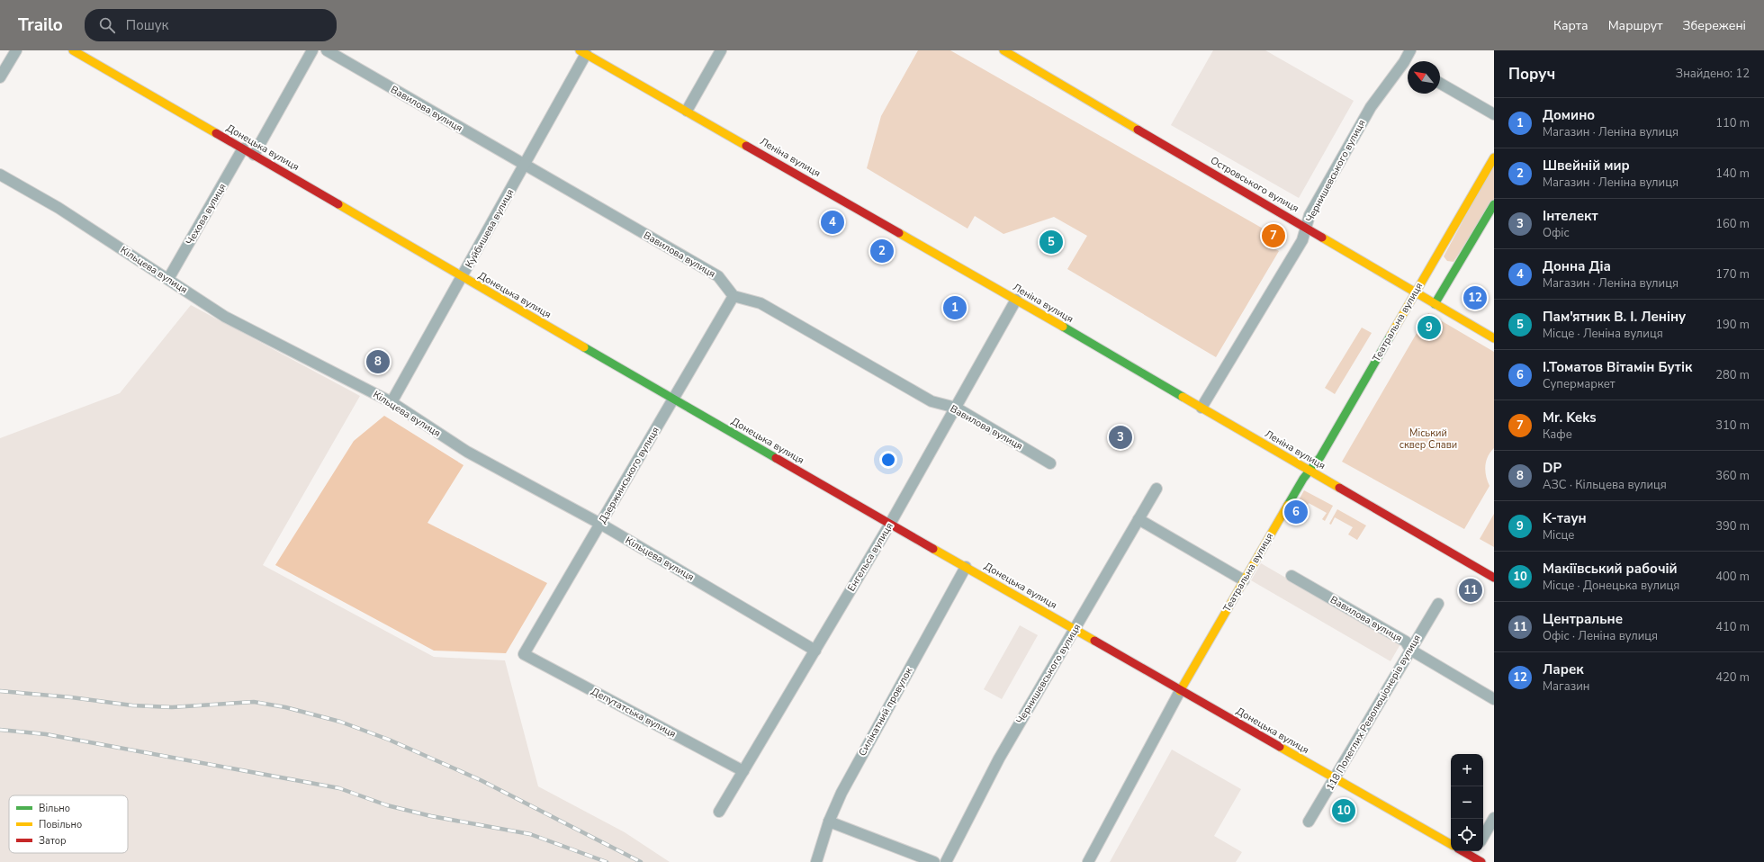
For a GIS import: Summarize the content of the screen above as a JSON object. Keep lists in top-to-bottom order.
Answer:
{
  "streets": {
    "street": [
      "Вавилова вулиця",
      "Донецька вулиця",
      "Леніна вулиця",
      "Чернишевського вулиця",
      "Островського вулиця",
      "Чехова вулиця",
      "Куйбишева вулиця",
      "Кільцева вулиця",
      "Театральна вулиця",
      "Дзержинського вулиця",
      "Енгельса вулиця",
      "Силікатний провулок",
      "Депутатська вулиця",
      "118 Полеглих Революціонерів вулиця"
    ]
  },
  "crossings": [
    ["Вавилова вулиця", "Куйбишева вулиця"],
    ["Вавилова вулиця", "Дзержинського вулиця"],
    ["Вавилова вулиця", "Енгельса вулиця"],
    ["Вавилова вулиця", "118 Полеглих Революціонерів вулиця"],
    ["Донецька вулиця", "Чернишевського вулиця"],
    ["Донецька вулиця", "Чехова вулиця"],
    ["Донецька вулиця", "Куйбишева вулиця"],
    ["Донецька вулиця", "Театральна вулиця"],
    ["Донецька вулиця", "Дзержинського вулиця"],
    ["Донецька вулиця", "Енгельса вулиця"],
    ["Донецька вулиця", "Силікатний провулок"],
    ["Донецька вулиця", "118 Полеглих Революціонерів вулиця"],
    ["Леніна вулиця", "Чернишевського вулиця"],
    ["Леніна вулиця", "Куйбишева вулиця"],
    ["Леніна вулиця", "Театральна вулиця"],
    ["Леніна вулиця", "Енгельса вулиця"],
    ["Чернишевського вулиця", "Островського вулиця"],
    ["Островського вулиця", "Театральна вулиця"],
    ["Чехова вулиця", "Кільцева вулиця"],
    ["Куйбишева вулиця", "Кільцева вулиця"],
    ["Кільцева вулиця", "Дзержинського вулиця"],
    ["Кільцева вулиця", "Енгельса вулиця"],
    ["Дзержинського вулиця", "Депутатська вулиця"],
    ["Енгельса вулиця", "Депутатська вулиця"]
  ],
  "parks": ["Міський сквер Слави"],
  "legend": ["Вільно", "Повільно", "Затор"],
  "north": "top left",
  "page": {
    "header": "Trailo",
    "search": "Пошук",
    "nav": ["Карта", "Маршрут", "Збережені"],
    "heading": ["Поруч", "Знайдено: 12"],
    "list": [
      {
        "mark": "1",
        "name": "Домино",
        "note": "Магазин · Леніна вулиця",
        "value": "110 m"
      },
      {
        "mark": "2",
        "name": "Швейній мир",
        "note": "Магазин · Леніна вулиця",
        "value": "140 m"
      },
      {
        "mark": "3",
        "name": "Інтелект",
        "note": "Офіс",
        "value": "160 m"
      },
      {
        "mark": "4",
        "name": "Донна Діа",
        "note": "Магазин · Леніна вулиця",
        "value": "170 m"
      },
      {
        "mark": "5",
        "name": "Пам'ятник В. І. Леніну",
        "note": "Місце · Леніна вулиця",
        "value": "190 m"
      },
      {
        "mark": "6",
        "name": "І.Томатов Вітамін Бутік",
        "note": "Супермаркет",
        "value": "280 m"
      },
      {
        "mark": "7",
        "name": "Mr. Keks",
        "note": "Кафе",
        "value": "310 m"
      },
      {
        "mark": "8",
        "name": "DP",
        "note": "АЗС · Кільцева вулиця",
        "value": "360 m"
      },
      {
        "mark": "9",
        "name": "K-таун",
        "note": "Місце",
        "value": "390 m"
      },
      {
        "mark": "10",
        "name": "Макіївський рабочій",
        "note": "Місце · Донецька вулиця",
        "value": "400 m"
      },
      {
        "mark": "11",
        "name": "Центральне",
        "note": "Офіс · Леніна вулиця",
        "value": "410 m"
      },
      {
        "mark": "12",
        "name": "Ларек",
        "note": "Магазин",
        "value": "420 m"
      }
    ],
    "pins": [
      "4",
      "7",
      "5",
      "2",
      "12",
      "1",
      "9",
      "8",
      "3",
      "6",
      "11",
      "10"
    ],
    "map_buttons": ["+", "−"]
  }
}
